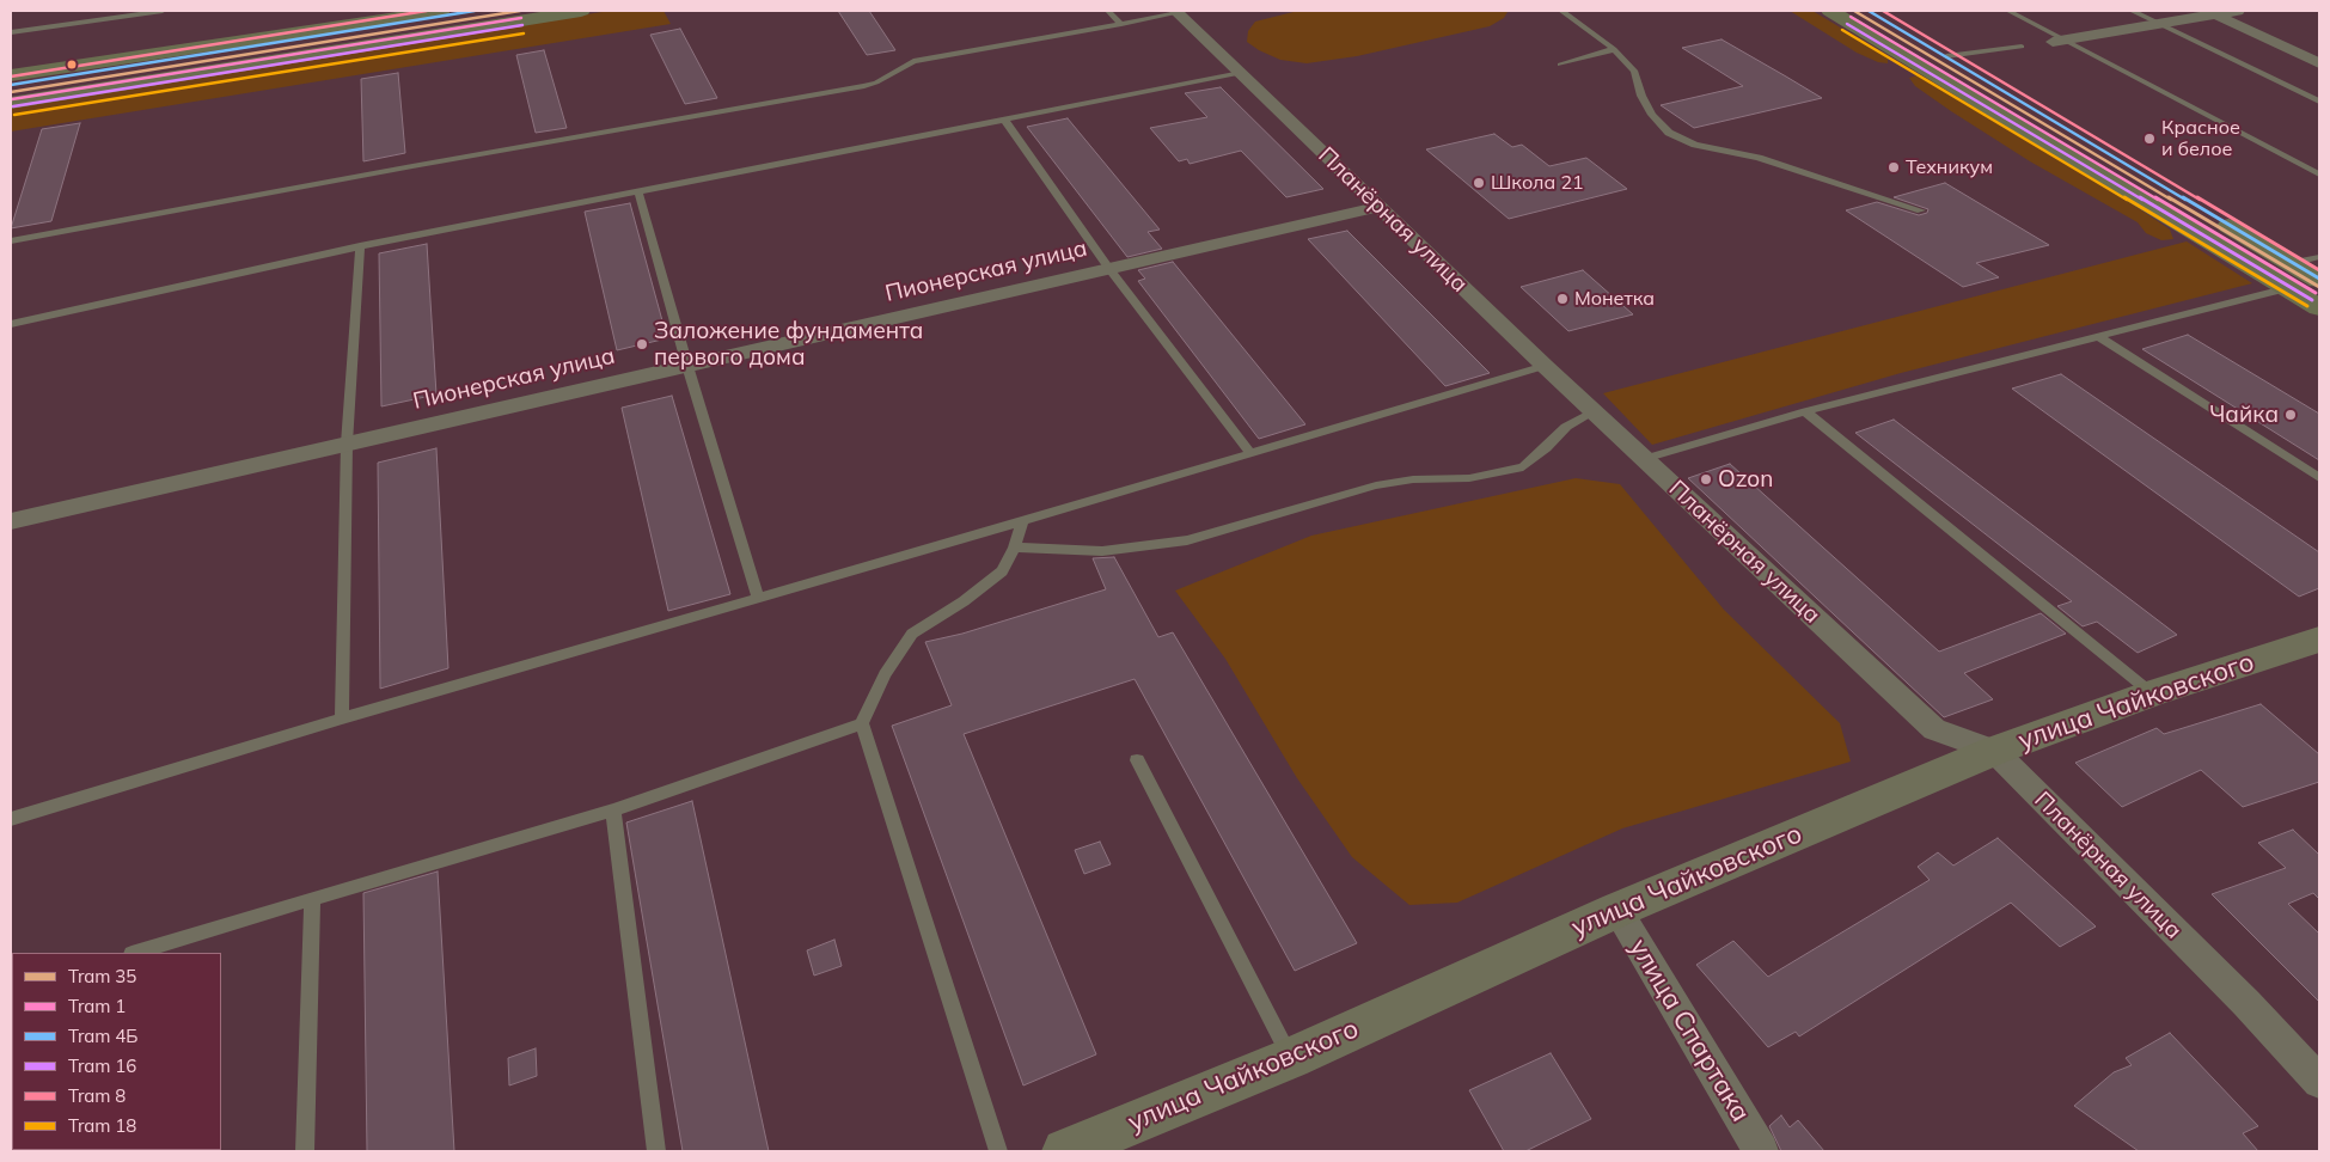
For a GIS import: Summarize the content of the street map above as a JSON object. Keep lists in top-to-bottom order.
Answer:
{
  "streets": {
    "main road": ["улица Чайковского"],
    "street": ["Планёрная улица", "Пионерская улица", "улица Спартака"]
  },
  "crossings": [
    ["Планёрная улица", "Пионерская улица"],
    ["Планёрная улица", "улица Чайковского"],
    ["улица Чайковского", "улица Спартака"]
  ],
  "places": [
    "Красное и белое",
    "Техникум",
    "Школа 21",
    "Монетка",
    "Заложение фундамента первого дома",
    "Чайка",
    "Ozon"
  ],
  "lines": [
    "tram line 35",
    "tram line 4Б",
    "tram line 8",
    "tram line 1",
    "tram line 16",
    "tram line 18"
  ],
  "legend": [
    "Tram 35",
    "Tram 1",
    "Tram 4Б",
    "Tram 16",
    "Tram 8",
    "Tram 18"
  ]
}
